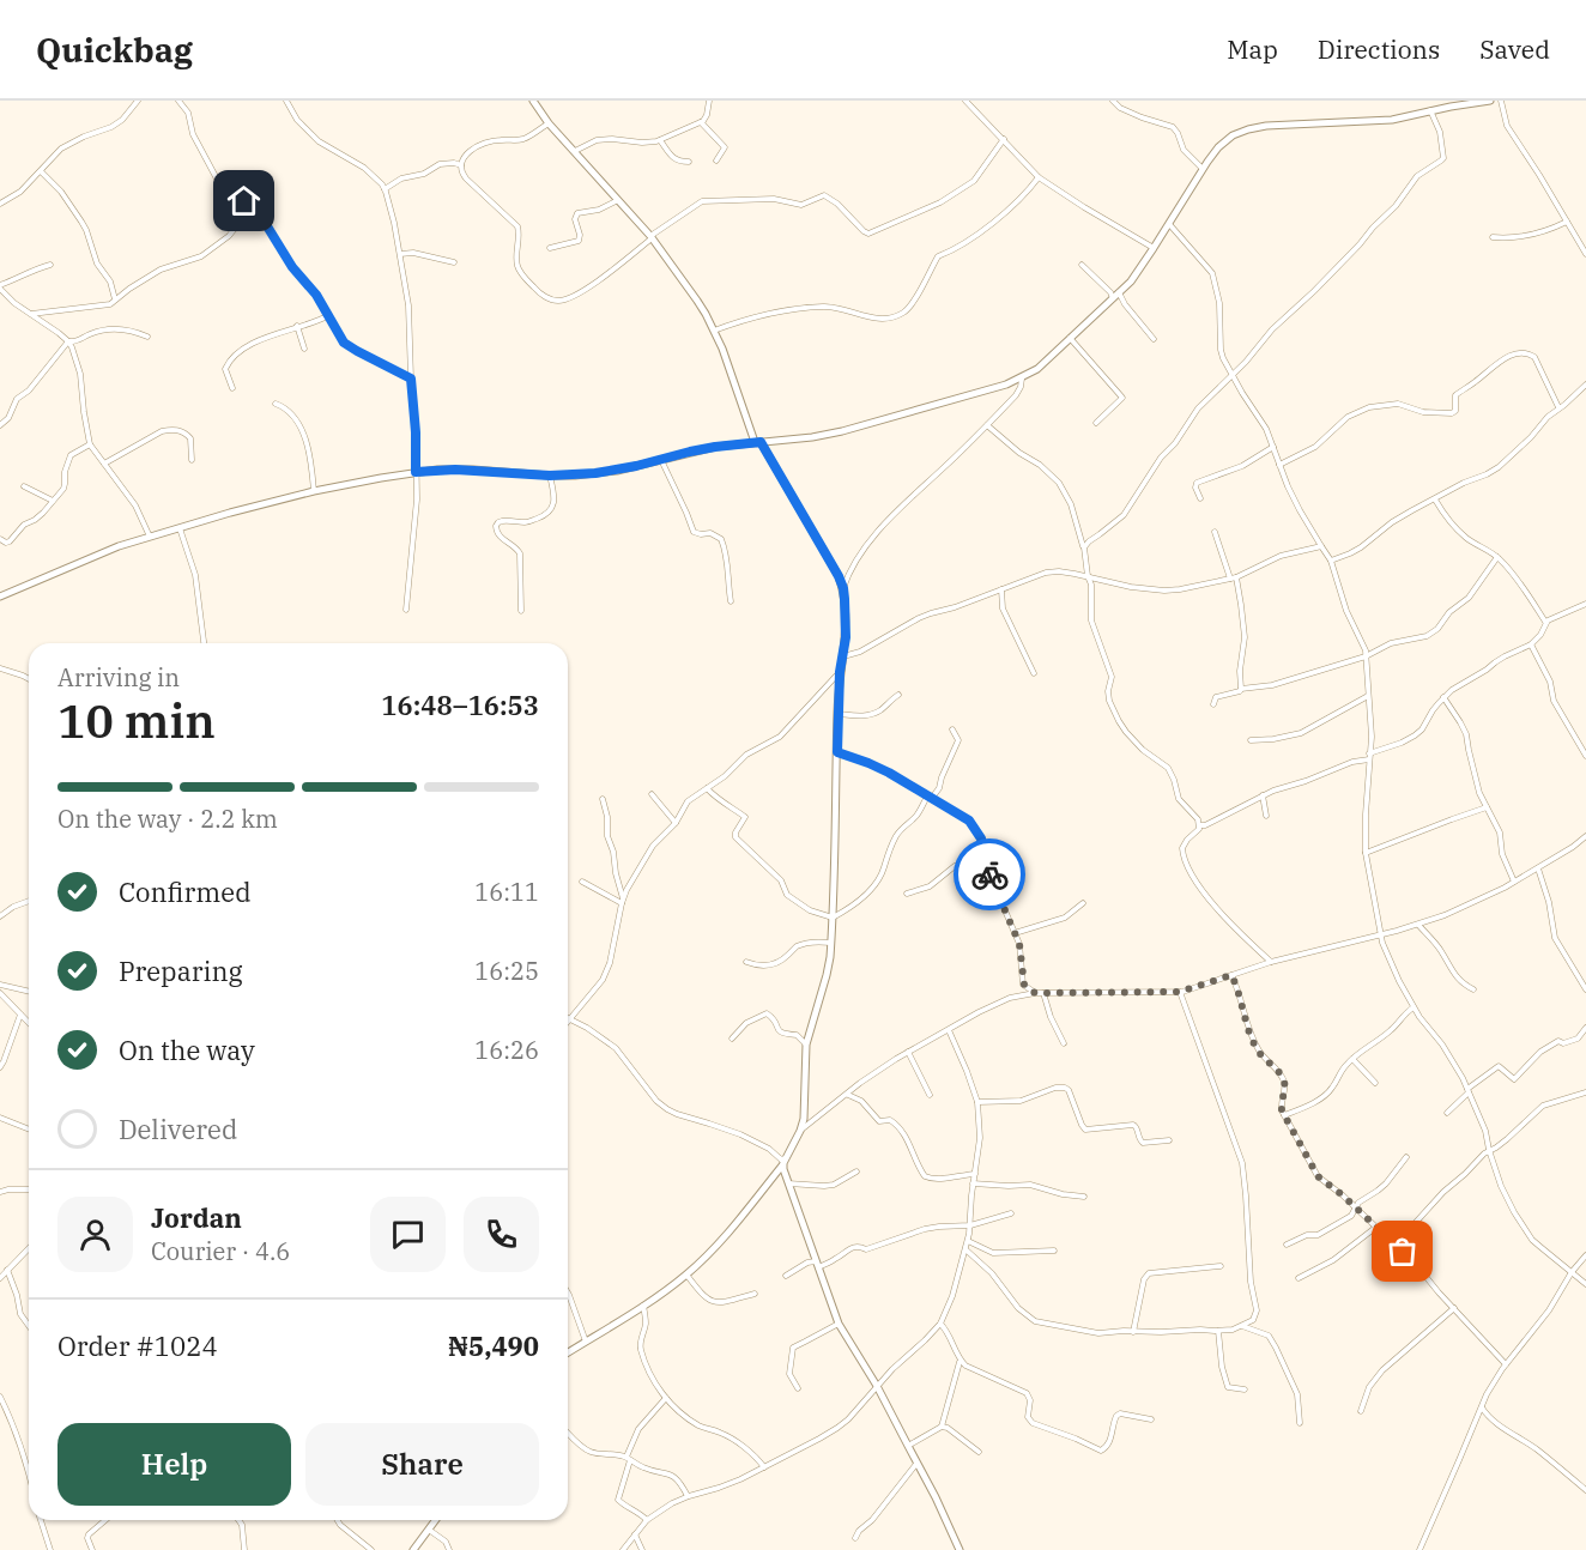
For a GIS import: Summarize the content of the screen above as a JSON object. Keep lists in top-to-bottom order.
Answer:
{
  "page": {
    "header": "Quickbag",
    "nav": ["Map", "Directions", "Saved"],
    "heading": ["10 min", "Arriving in", "16:48–16:53"],
    "panel": [
      "Jordan",
      "Courier · 4.6",
      "Order #1024",
      "₦5,490"
    ],
    "bar": "On the way · 2.2 km",
    "list": [
      ["Confirmed", "16:11"],
      ["Preparing", "16:25"],
      ["On the way", "16:26"],
      "Delivered"
    ],
    "buttons": ["Help", "Share"]
  }
}
